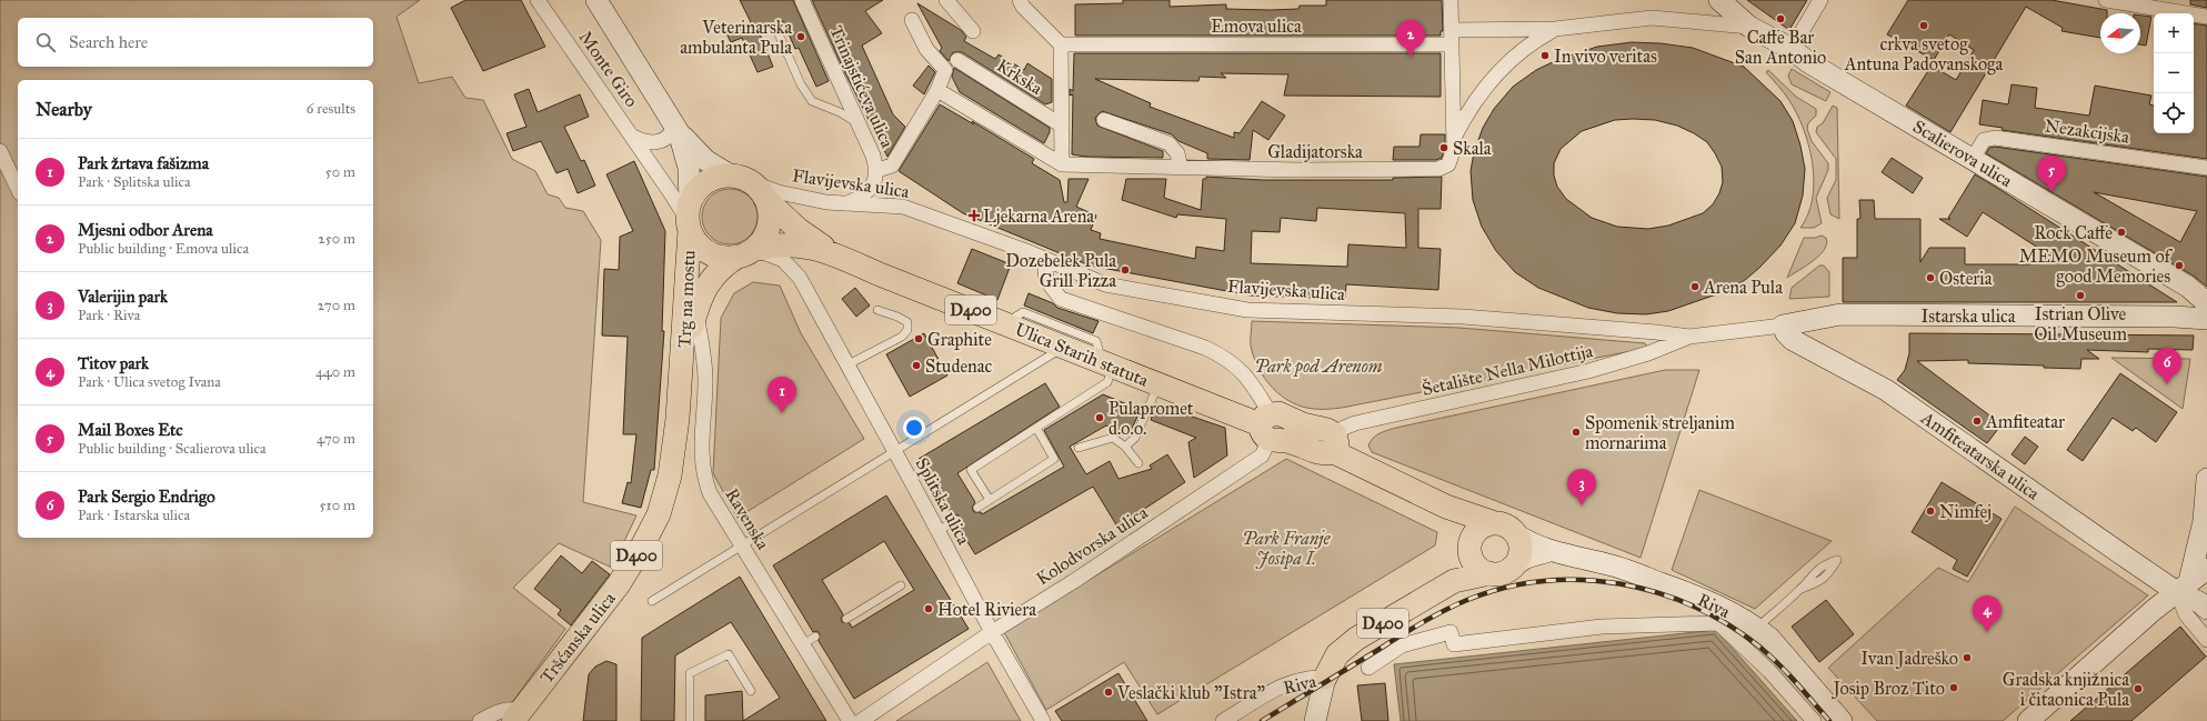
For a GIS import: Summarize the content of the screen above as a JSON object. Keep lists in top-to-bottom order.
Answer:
{
  "streets": {
    "main road": [
      "Trg na mostu",
      "D400",
      "Ulica Starih statuta",
      "Riva",
      "Tršćanska ulica"
    ],
    "street": [
      "Emova ulica",
      "Monte Giro",
      "Krkska",
      "Trinajstićeva ulica",
      "Nezakcijska",
      "Gladijatorska",
      "Scalierova ulica",
      "Flavijevska ulica",
      "Istarska ulica",
      "Šetalište Nella Milottija",
      "Amfiteatarska ulica",
      "Splitska ulica",
      "Ravenska",
      "Kolodvorska ulica"
    ]
  },
  "crossings": [
    ["Emova ulica", "Scalierova ulica"],
    ["Monte Giro", "Trg na mostu"],
    ["Trinajstićeva ulica", "Flavijevska ulica"],
    ["Nezakcijska", "Scalierova ulica"],
    ["Flavijevska ulica", "Trg na mostu"],
    ["Flavijevska ulica", "D400"],
    ["Flavijevska ulica", "Istarska ulica"],
    ["Flavijevska ulica", "Šetalište Nella Milottija"],
    ["Flavijevska ulica", "Amfiteatarska ulica"],
    ["Flavijevska ulica", "Splitska ulica"],
    ["Trg na mostu", "D400"],
    ["Trg na mostu", "Ulica Starih statuta"],
    ["Trg na mostu", "Splitska ulica"],
    ["Trg na mostu", "Ravenska"],
    ["Trg na mostu", "Tršćanska ulica"],
    ["D400", "Ulica Starih statuta"],
    ["D400", "Splitska ulica"],
    ["D400", "Riva"],
    ["Istarska ulica", "Amfiteatarska ulica"],
    ["Ulica Starih statuta", "Šetalište Nella Milottija"],
    ["Ulica Starih statuta", "Kolodvorska ulica"],
    ["Ulica Starih statuta", "Riva"],
    ["Splitska ulica", "Kolodvorska ulica"]
  ],
  "parks": ["Park pod Arenom", "Park Franje Josipa I."],
  "places": {
    "other": [
      "Caffe Bar San Antonio",
      "crkva svetog Antuna Padovanskoga",
      "Veterinarska ambulanta Pula",
      "In vivo veritas",
      "Skala",
      "Rock Caffe",
      "MEMO Museum of good Memories",
      "Dozebelek Pula Grill Pizza",
      "Osteria",
      "Arena Pula",
      "Istrian Olive Oil Museum",
      "Graphite",
      "Studenac",
      "Pulapromet d.o.o.",
      "Amfiteatar",
      "Spomenik streljanim mornarima",
      "Nimfej",
      "Hotel Riviera",
      "Ivan Jadreško",
      "Josip Broz Tito",
      "Gradska knjižnica i čitaonica Pula",
      "Veslački klub \"Istra\""
    ],
    "health": ["Ljekarna Arena"]
  },
  "north": "left",
  "page": {
    "map_buttons": ["+", "−"],
    "search": "Search here",
    "pins": [
      "2",
      "5",
      "6",
      "1",
      "3",
      "4"
    ],
    "heading": ["Nearby", "6 results"],
    "list": [
      {
        "mark": "1",
        "name": "Park žrtava fašizma",
        "note": "Park · Splitska ulica",
        "value": "50 m"
      },
      {
        "mark": "2",
        "name": "Mjesni odbor Arena",
        "note": "Public building · Emova ulica",
        "value": "250 m"
      },
      {
        "mark": "3",
        "name": "Valerijin park",
        "note": "Park · Riva",
        "value": "270 m"
      },
      {
        "mark": "4",
        "name": "Titov park",
        "note": "Park · Ulica svetog Ivana",
        "value": "440 m"
      },
      {
        "mark": "5",
        "name": "Mail Boxes Etc",
        "note": "Public building · Scalierova ulica",
        "value": "470 m"
      },
      {
        "mark": "6",
        "name": "Park Sergio Endrigo",
        "note": "Park · Istarska ulica",
        "value": "510 m"
      }
    ]
  }
}
